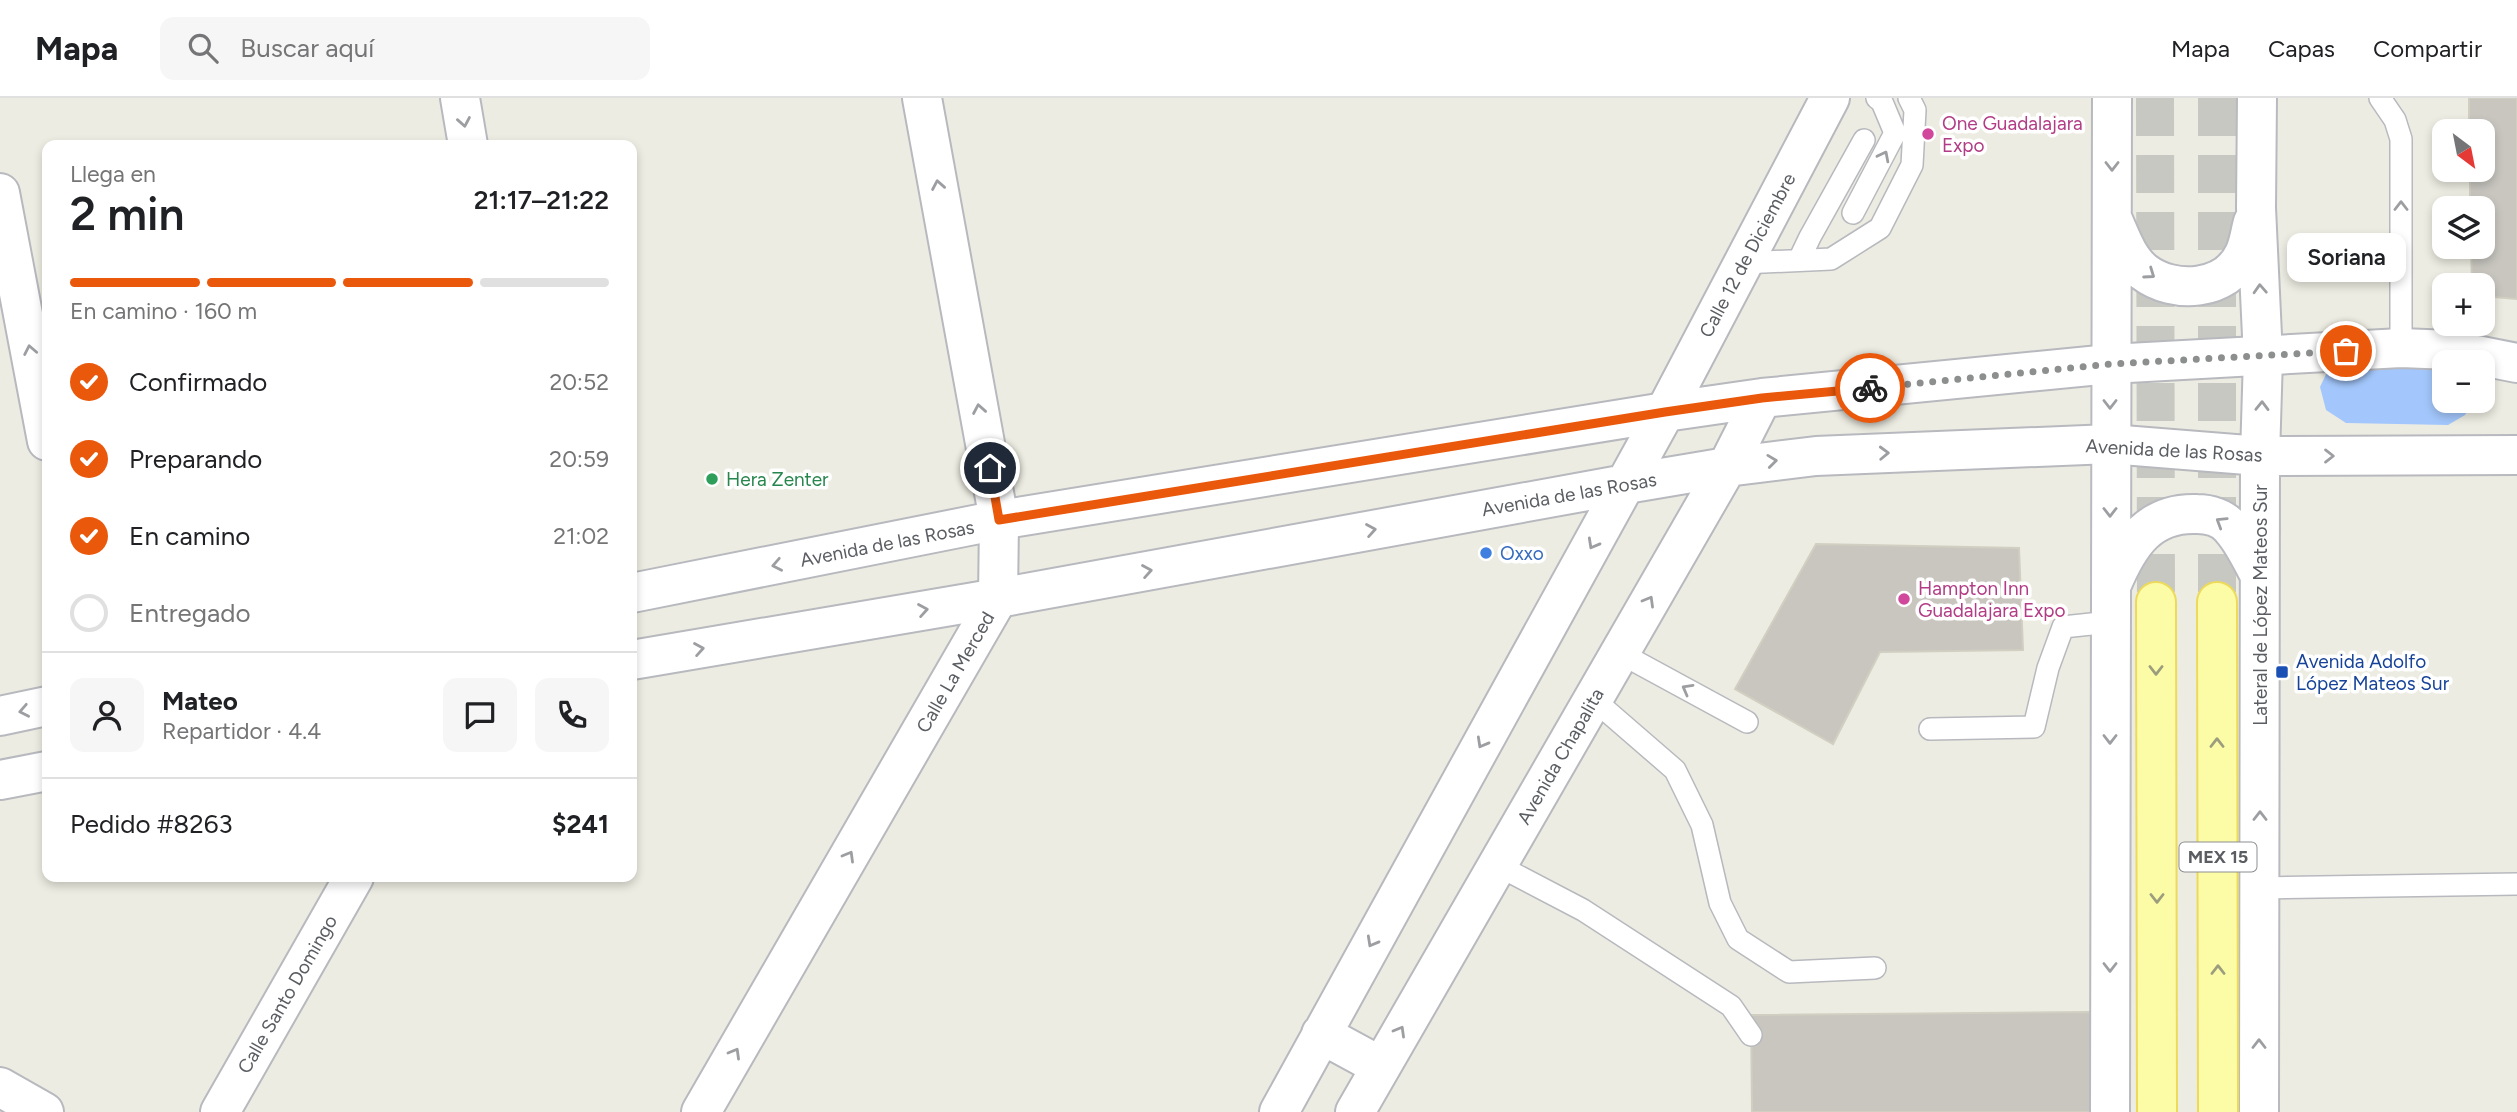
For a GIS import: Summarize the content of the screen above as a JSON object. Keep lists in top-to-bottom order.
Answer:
{
  "streets": {
    "main road": ["MEX 15"],
    "street": [
      "Calle 12 de Diciembre",
      "Avenida de las Rosas",
      "Lateral de López Mateos Sur",
      "Calle La Merced",
      "Avenida Chapalita",
      "Calle Santo Domingo"
    ]
  },
  "crossings": [
    ["Calle 12 de Diciembre", "Avenida de las Rosas"],
    ["Avenida de las Rosas", "Lateral de López Mateos Sur"],
    ["Avenida de las Rosas", "Calle La Merced"],
    ["Avenida de las Rosas", "Avenida Chapalita"]
  ],
  "one_way": ["Calle La Merced"],
  "places": {
    "other": [
      "One Guadalajara Expo",
      "Soriana",
      "Hera Zenter",
      "Oxxo",
      "Hampton Inn Guadalajara Expo"
    ],
    "transit": ["Avenida Adolfo López Mateos Sur"]
  },
  "north": "bottom right",
  "page": {
    "header": "Mapa",
    "search": "Buscar aquí",
    "nav": ["Mapa", "Capas", "Compartir"],
    "map_buttons": ["+", "−"],
    "heading": ["2 min", "Llega en", "21:17–21:22"],
    "panel": [
      "Mateo",
      "Repartidor · 4.4",
      "Pedido #8263",
      "$241"
    ],
    "bubble": "Soriana",
    "bar": "En camino · 160 m",
    "list": [
      ["Confirmado", "20:52"],
      ["Preparando", "20:59"],
      ["En camino", "21:02"],
      "Entregado"
    ]
  }
}
